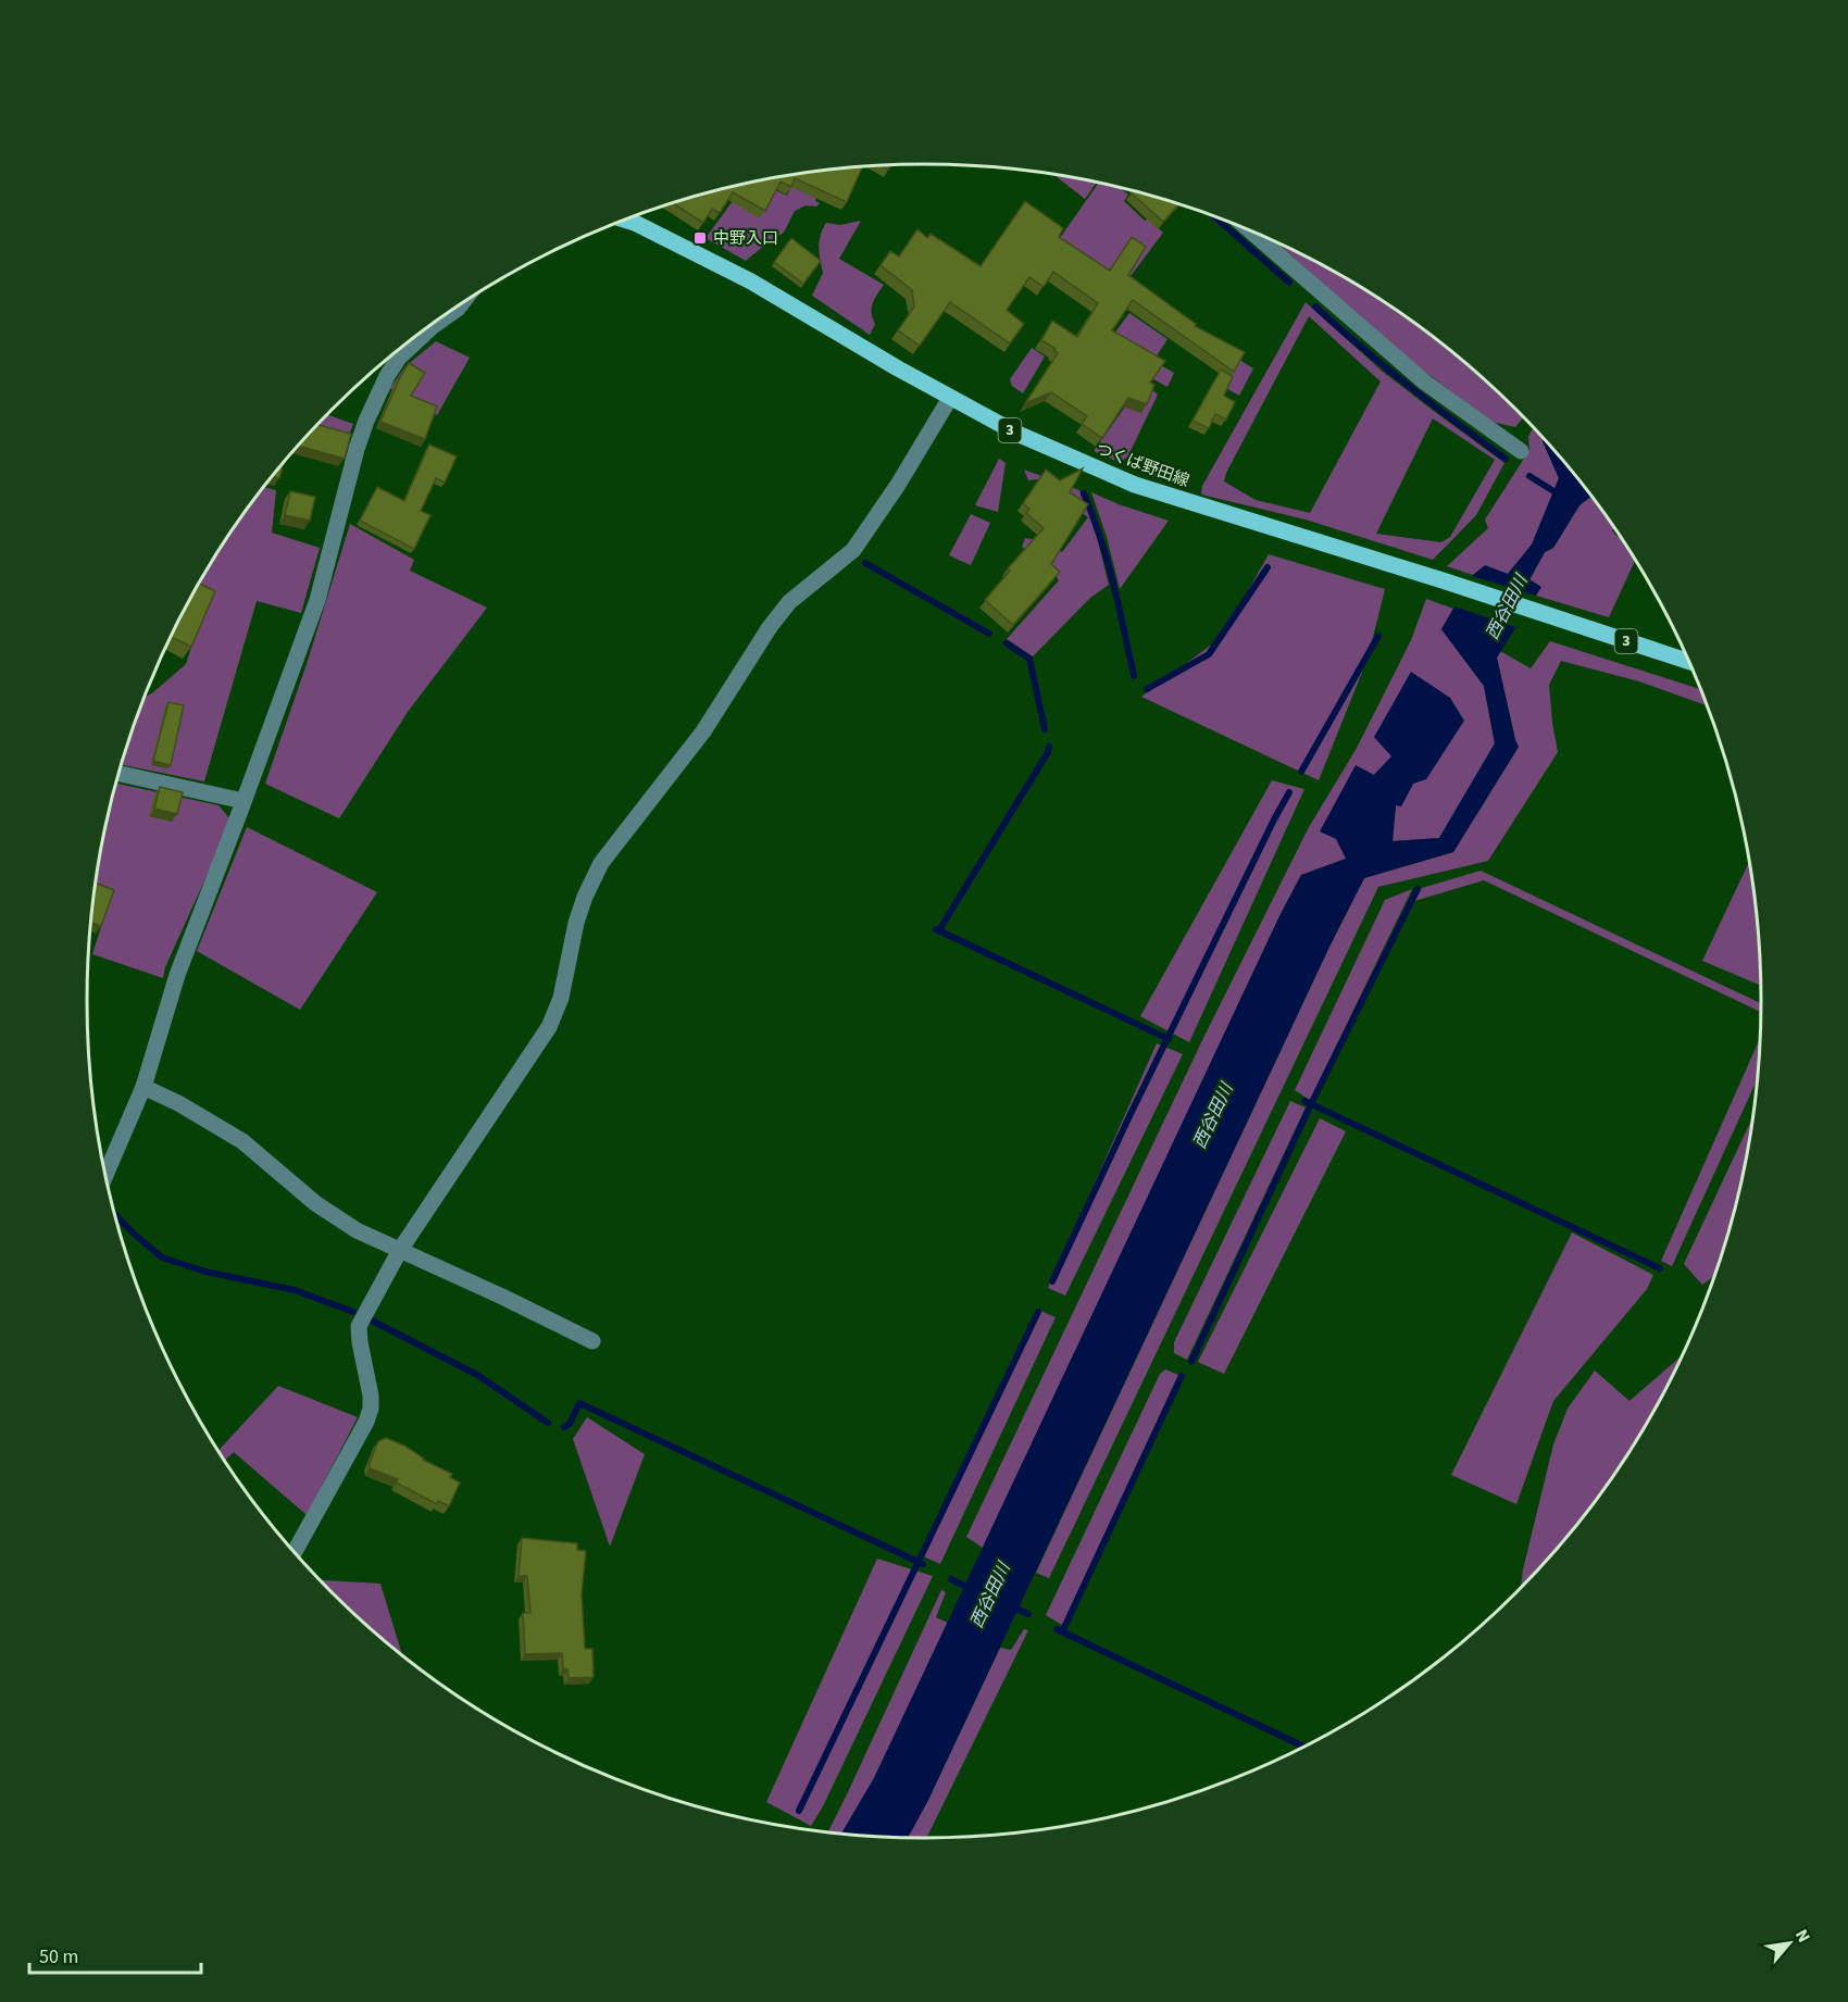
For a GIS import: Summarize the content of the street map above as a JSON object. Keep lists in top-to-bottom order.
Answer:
{
  "streets": {
    "main road": ["3", "つくば野田線"]
  },
  "water": ["西谷田川"],
  "places": {
    "transit": ["中野入口"]
  },
  "scale_bar": "50 m",
  "north": "top right"
}
